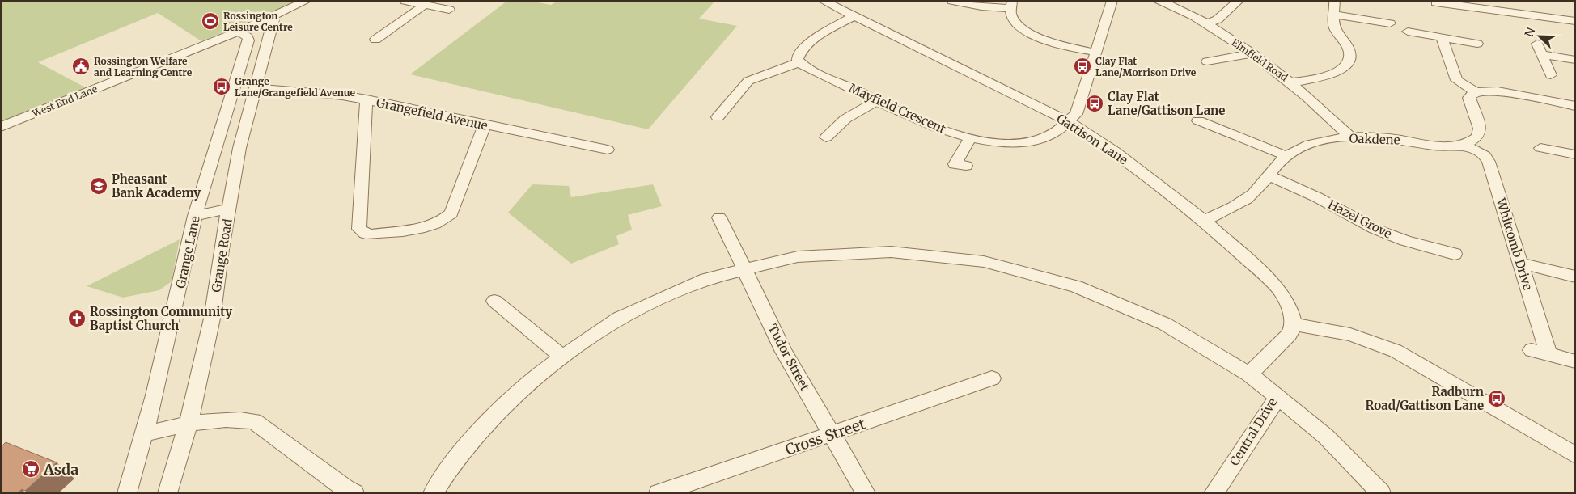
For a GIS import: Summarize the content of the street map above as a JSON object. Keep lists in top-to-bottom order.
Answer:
{
  "streets": {
    "street": [
      "Elmfield Road",
      "West End Lane",
      "Mayfield Crescent",
      "Grangefield Avenue",
      "Gattison Lane",
      "Oakdene",
      "Hazel Grove",
      "Whitcomb Drive",
      "Grange Lane",
      "Grange Road",
      "Tudor Street",
      "Central Drive",
      "Cross Street"
    ]
  },
  "crossings": [
    ["Elmfield Road", "Oakdene"],
    ["West End Lane", "Grange Lane"],
    ["West End Lane", "Grange Road"],
    ["Mayfield Crescent", "Gattison Lane"],
    ["Grangefield Avenue", "Grange Lane"],
    ["Grangefield Avenue", "Grange Road"],
    ["Gattison Lane", "Oakdene"],
    ["Oakdene", "Hazel Grove"],
    ["Oakdene", "Whitcomb Drive"],
    ["Tudor Street", "Central Drive"],
    ["Tudor Street", "Cross Street"]
  ],
  "places": {
    "sports": ["Rossington Leisure Centre"],
    "public building": ["Rossington Welfare and Learning Centre"],
    "bus stop": [
      "Clay Flat Lane/Morrison Drive",
      "Grange Lane/Grangefield Avenue",
      "Clay Flat Lane/Gattison Lane",
      "Radburn Road/Gattison Lane"
    ],
    "school or university": ["Pheasant Bank Academy"],
    "church": ["Rossington Community Baptist Church"],
    "supermarket": ["Asda"]
  },
  "north": "top left"
}
